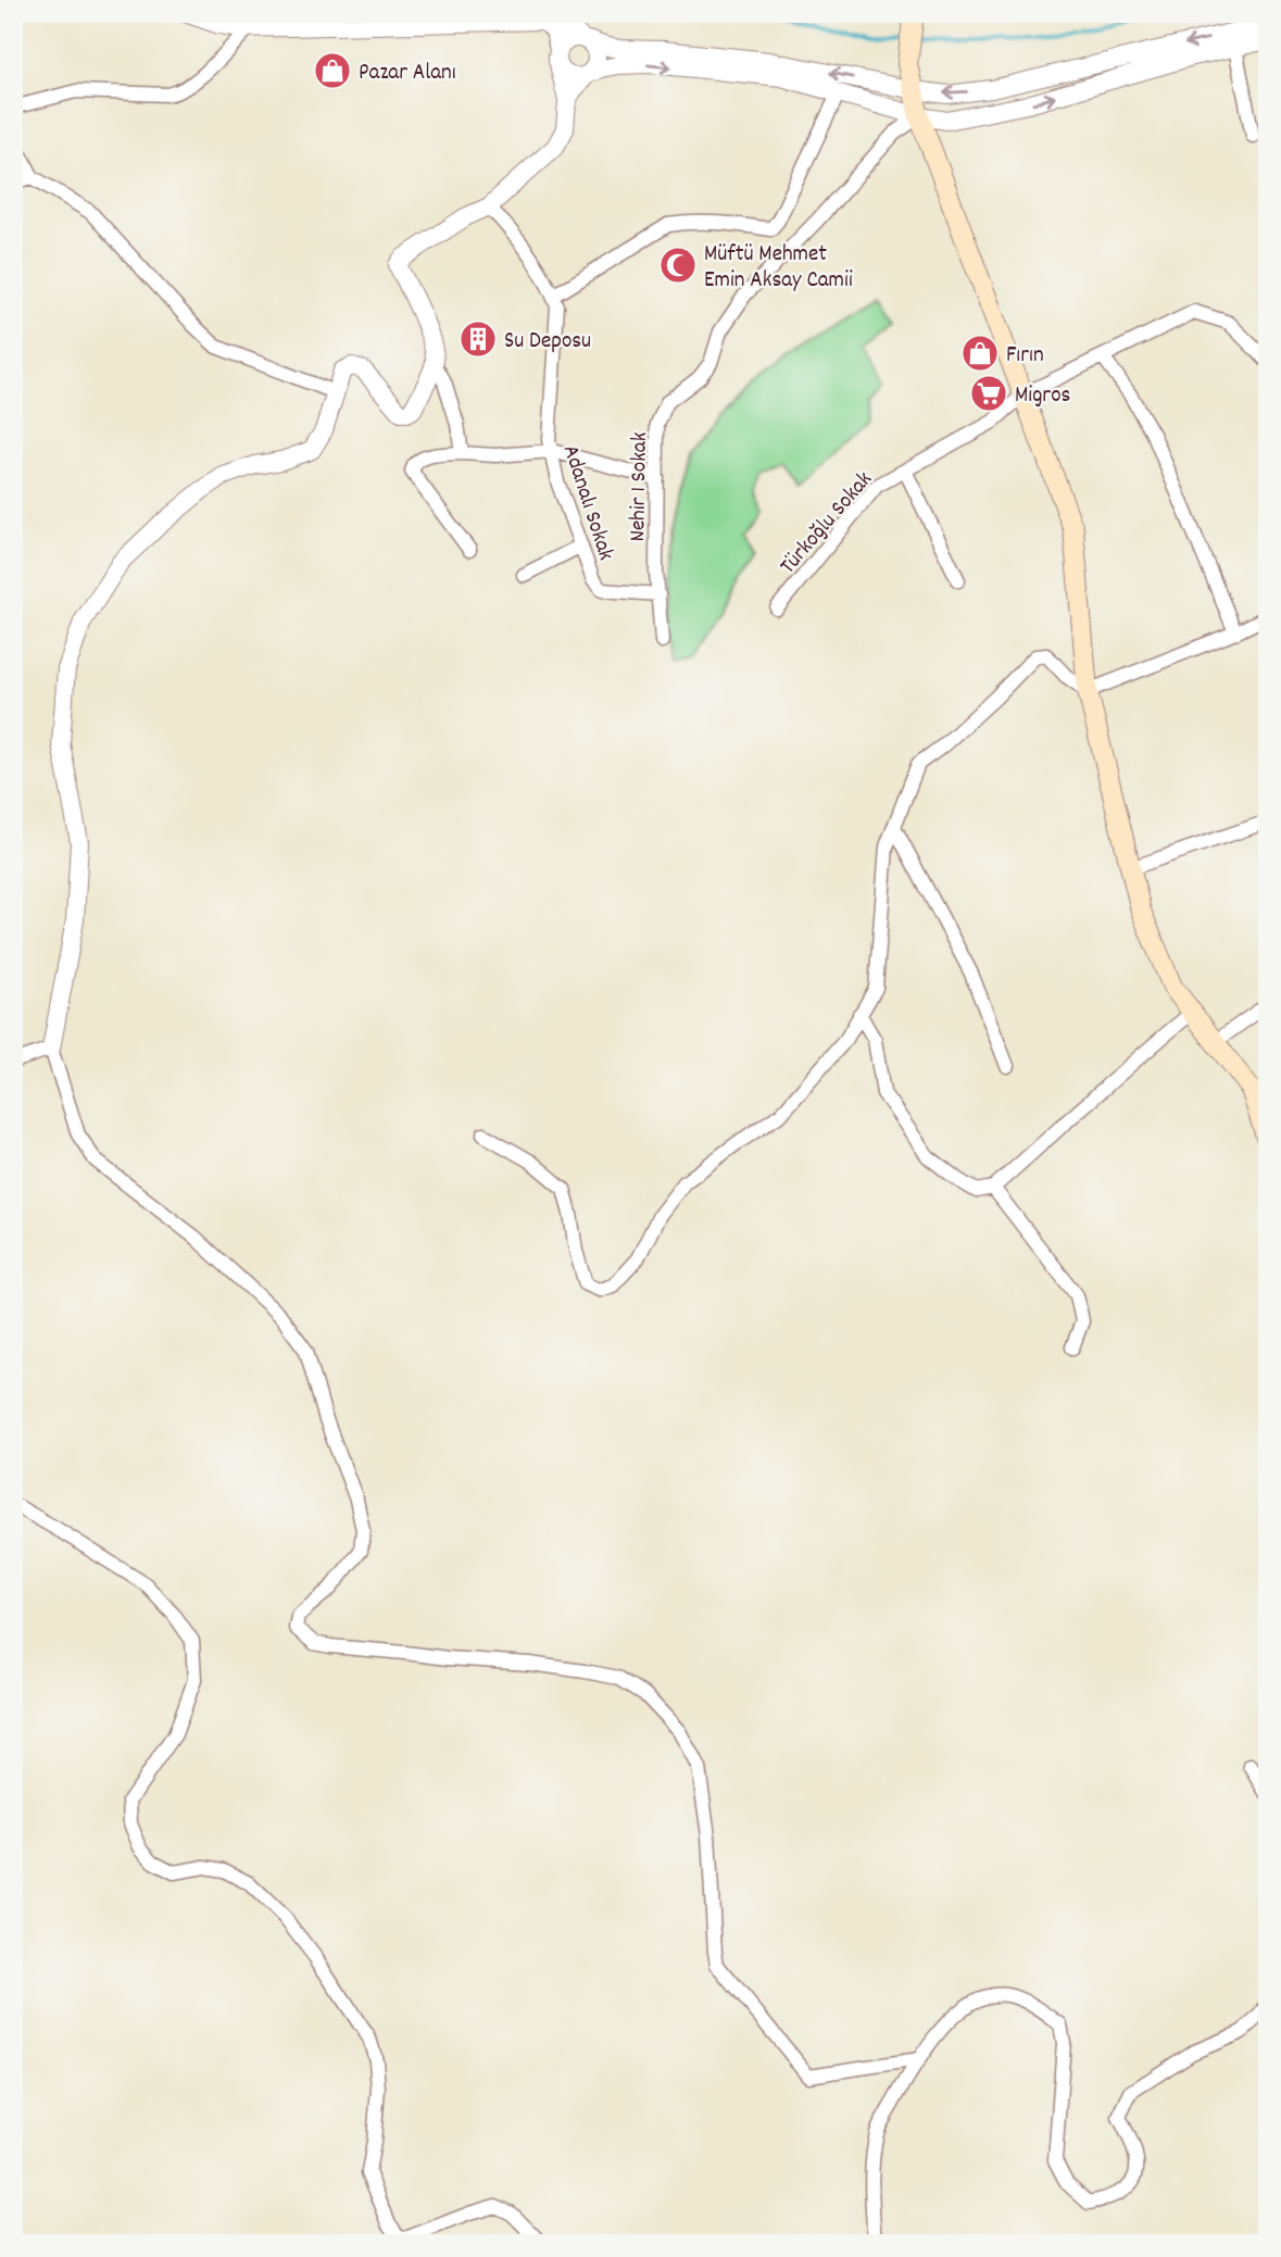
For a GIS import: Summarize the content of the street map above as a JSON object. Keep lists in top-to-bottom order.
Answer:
{
  "streets": {
    "street": ["Nehir 1 Sokak", "Adanalı Sokak", "Türkoğlu Sokak"]
  },
  "crossings": [
    ["Nehir 1 Sokak", "Adanalı Sokak"]
  ],
  "places": {
    "shop": ["Pazar Alanı", "Fırın"],
    "mosque": ["Müftü Mehmet Emin Aksay Camii"],
    "building": ["Su Deposu"],
    "supermarket": ["Migros"]
  }
}
